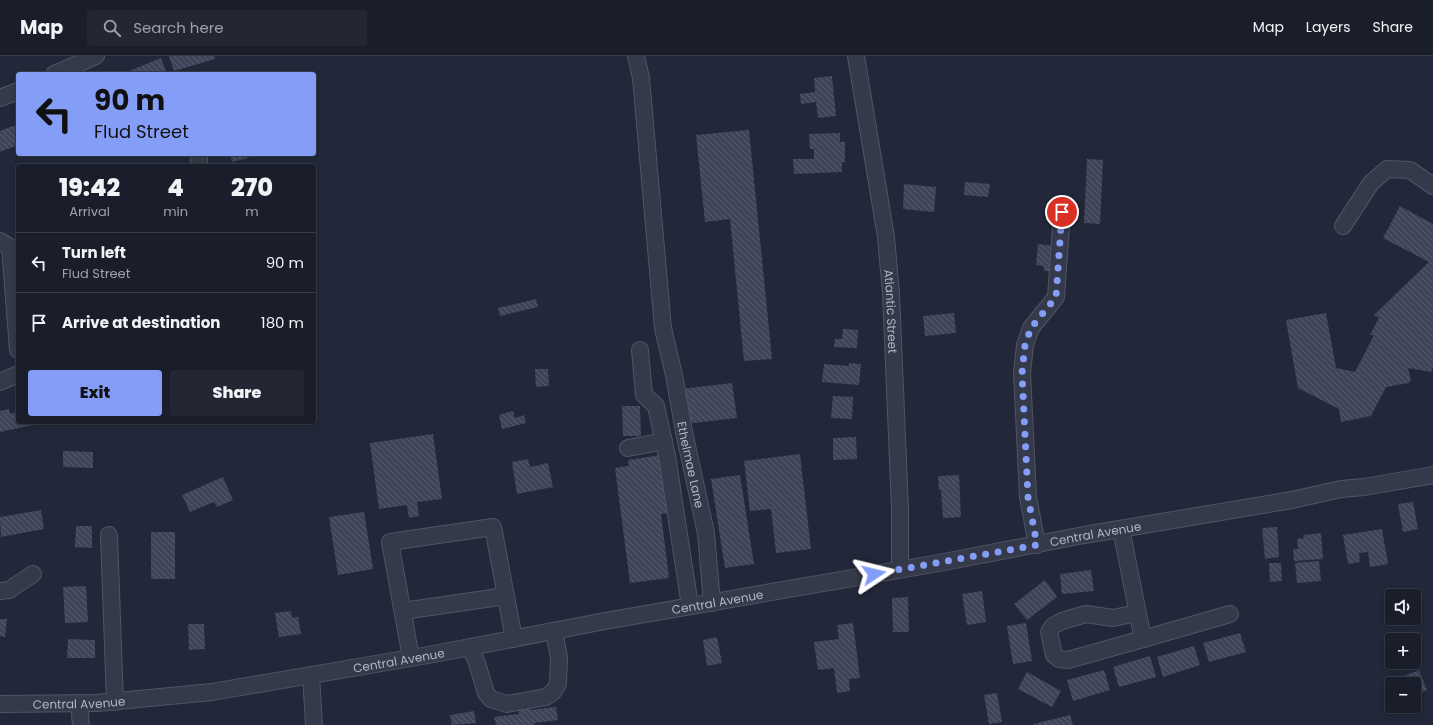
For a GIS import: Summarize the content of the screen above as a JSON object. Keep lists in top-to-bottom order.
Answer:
{
  "streets": {
    "street": ["Atlantic Street", "Ethelmae Lane", "Central Avenue"]
  },
  "crossings": [
    ["Atlantic Street", "Central Avenue"],
    ["Ethelmae Lane", "Central Avenue"]
  ],
  "page": {
    "header": "Map",
    "search": "Search here",
    "nav": ["Map", "Layers", "Share"],
    "turn": ["90 m", "Flud Street"],
    "eta": [
      "19:42",
      "Arrival",
      "4",
      "min",
      "270",
      "m"
    ],
    "list": [
      {
        "name": "Turn left",
        "note": "Flud Street",
        "value": "90 m"
      },
      {
        "name": "Arrive at destination",
        "value": "180 m"
      }
    ],
    "buttons": ["Exit", "Share"],
    "map_buttons": ["+", "−"]
  }
}
